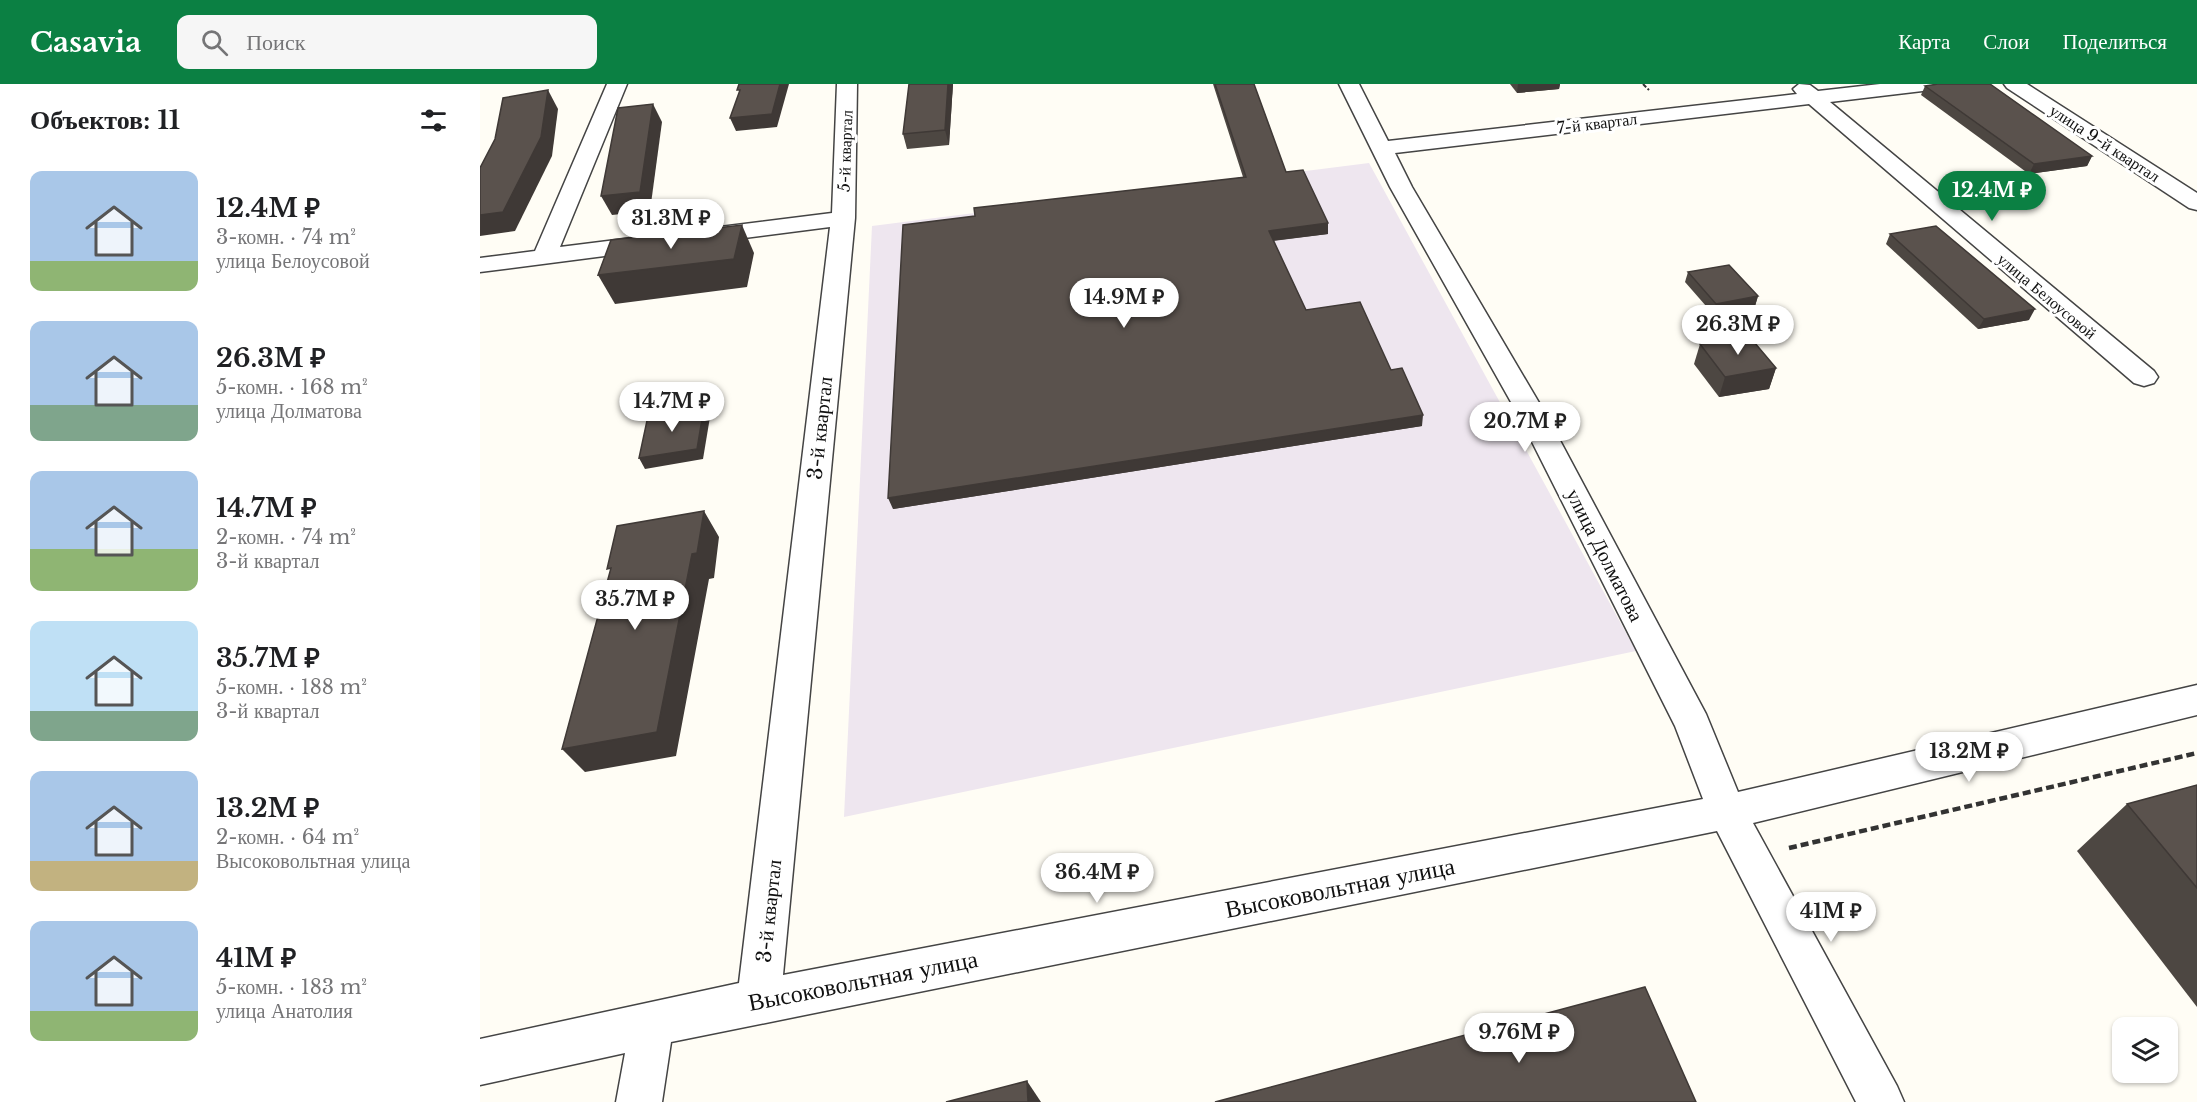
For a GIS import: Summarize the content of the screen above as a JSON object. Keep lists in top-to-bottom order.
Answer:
{
  "streets": {
    "street": [
      "7-й квартал",
      "улица 9-й квартал",
      "5-й квартал",
      "улица Белоусовой",
      "3-й квартал",
      "улица Долматова",
      "Высоковольтная улица"
    ]
  },
  "crossings": [
    ["7-й квартал", "улица Белоусовой"],
    ["7-й квартал", "улица Долматова"],
    ["5-й квартал", "3-й квартал"],
    ["3-й квартал", "Высоковольтная улица"],
    ["улица Долматова", "Высоковольтная улица"]
  ],
  "page": {
    "header": "Casavia",
    "search": "Поиск",
    "nav": ["Карта", "Слои", "Поделиться"],
    "heading": "Объектов: 11",
    "list": [
      {
        "name": "12.4M ₽",
        "note": "3-комн. · 74 m² · улица Белоусовой"
      },
      {
        "name": "26.3M ₽",
        "note": "5-комн. · 168 m² · улица Долматова"
      },
      {
        "name": "14.7M ₽",
        "note": "2-комн. · 74 m² · 3-й квартал"
      },
      {
        "name": "35.7M ₽",
        "note": "5-комн. · 188 m² · 3-й квартал"
      },
      {
        "name": "13.2M ₽",
        "note": "2-комн. · 64 m² · Высоковольтная улица"
      },
      {
        "name": "41M ₽",
        "note": "5-комн. · 183 m² · улица Анатолия"
      }
    ],
    "price": [
      "12.4M ₽",
      "31.3M ₽",
      "14.9M ₽",
      "26.3M ₽",
      "14.7M ₽",
      "20.7M ₽",
      "35.7M ₽",
      "13.2M ₽",
      "36.4M ₽",
      "41M ₽",
      "9.76M ₽"
    ]
  }
}
